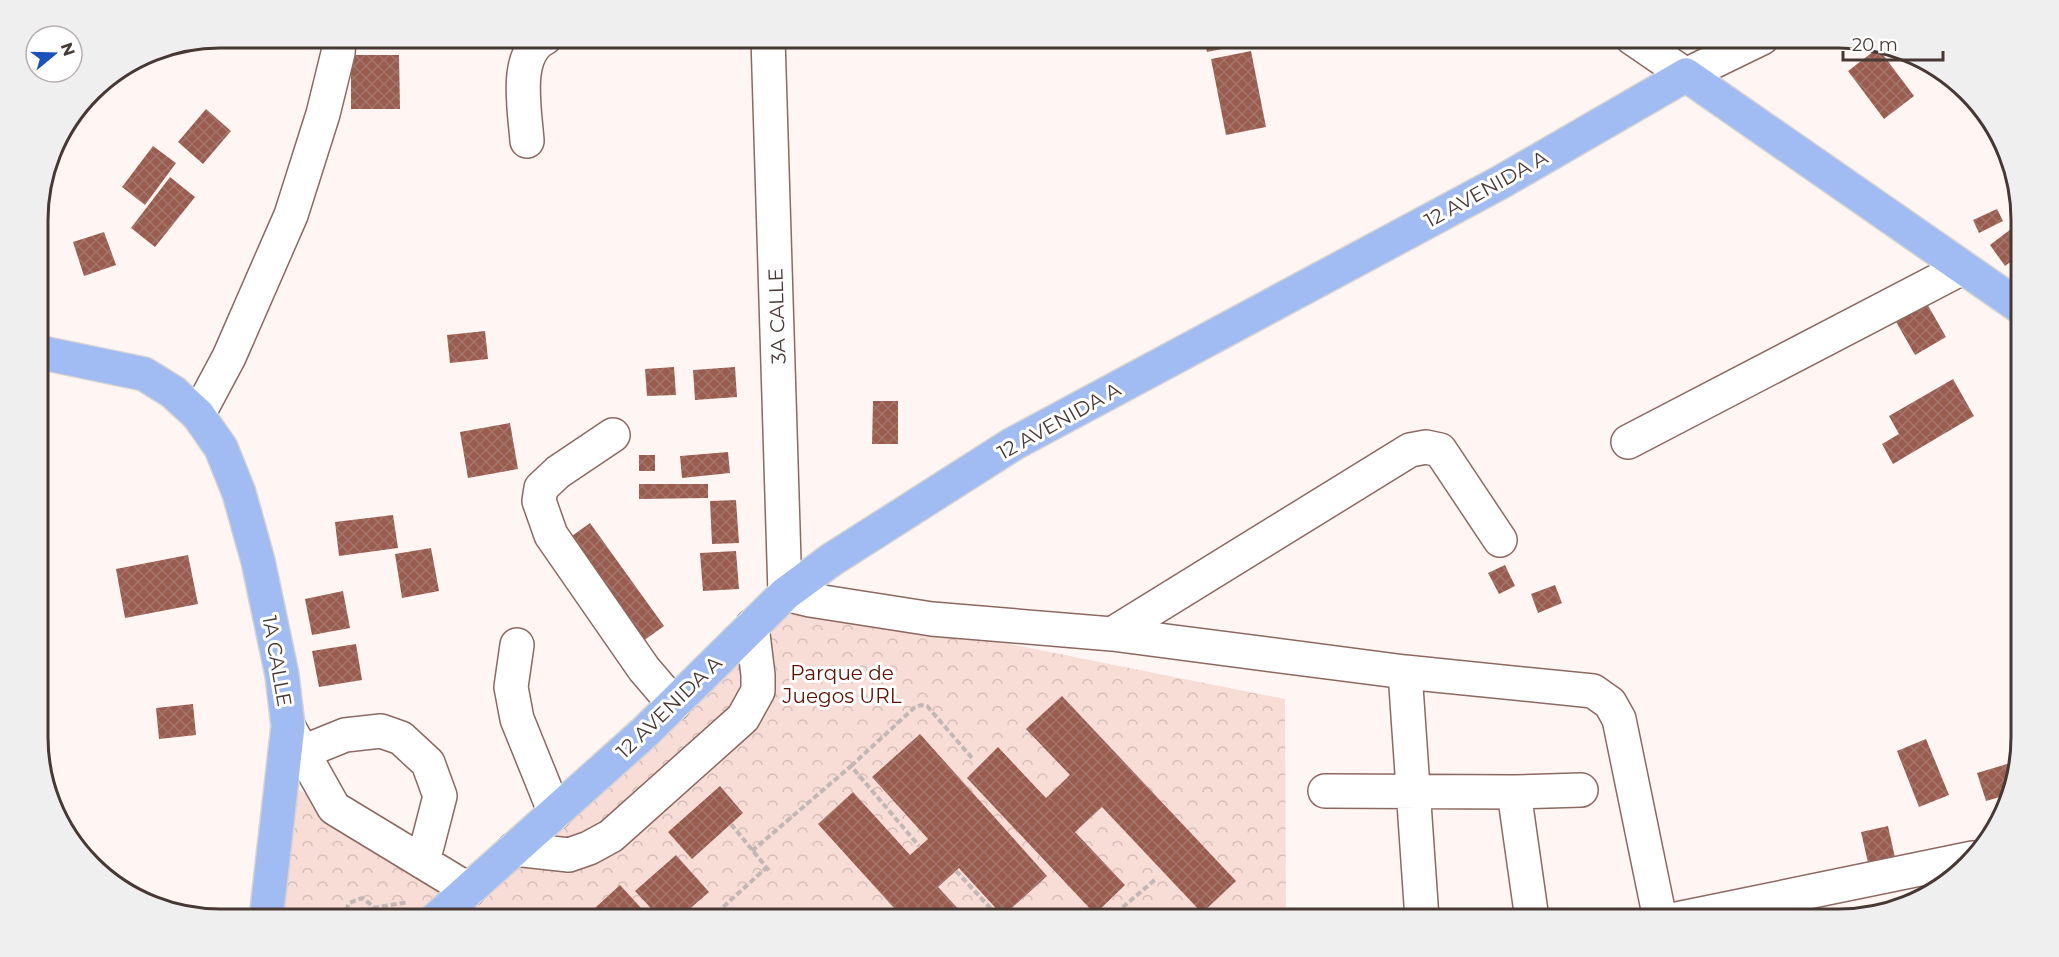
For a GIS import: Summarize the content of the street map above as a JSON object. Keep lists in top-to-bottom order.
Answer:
{
  "streets": {
    "main road": ["12 AVENIDA A", "1A CALLE"],
    "street": ["3A CALLE"]
  },
  "crossings": [
    ["12 AVENIDA A", "3A CALLE"]
  ],
  "parks": ["Parque de Juegos URL"],
  "scale_bar": "20 m",
  "north": "right"
}
